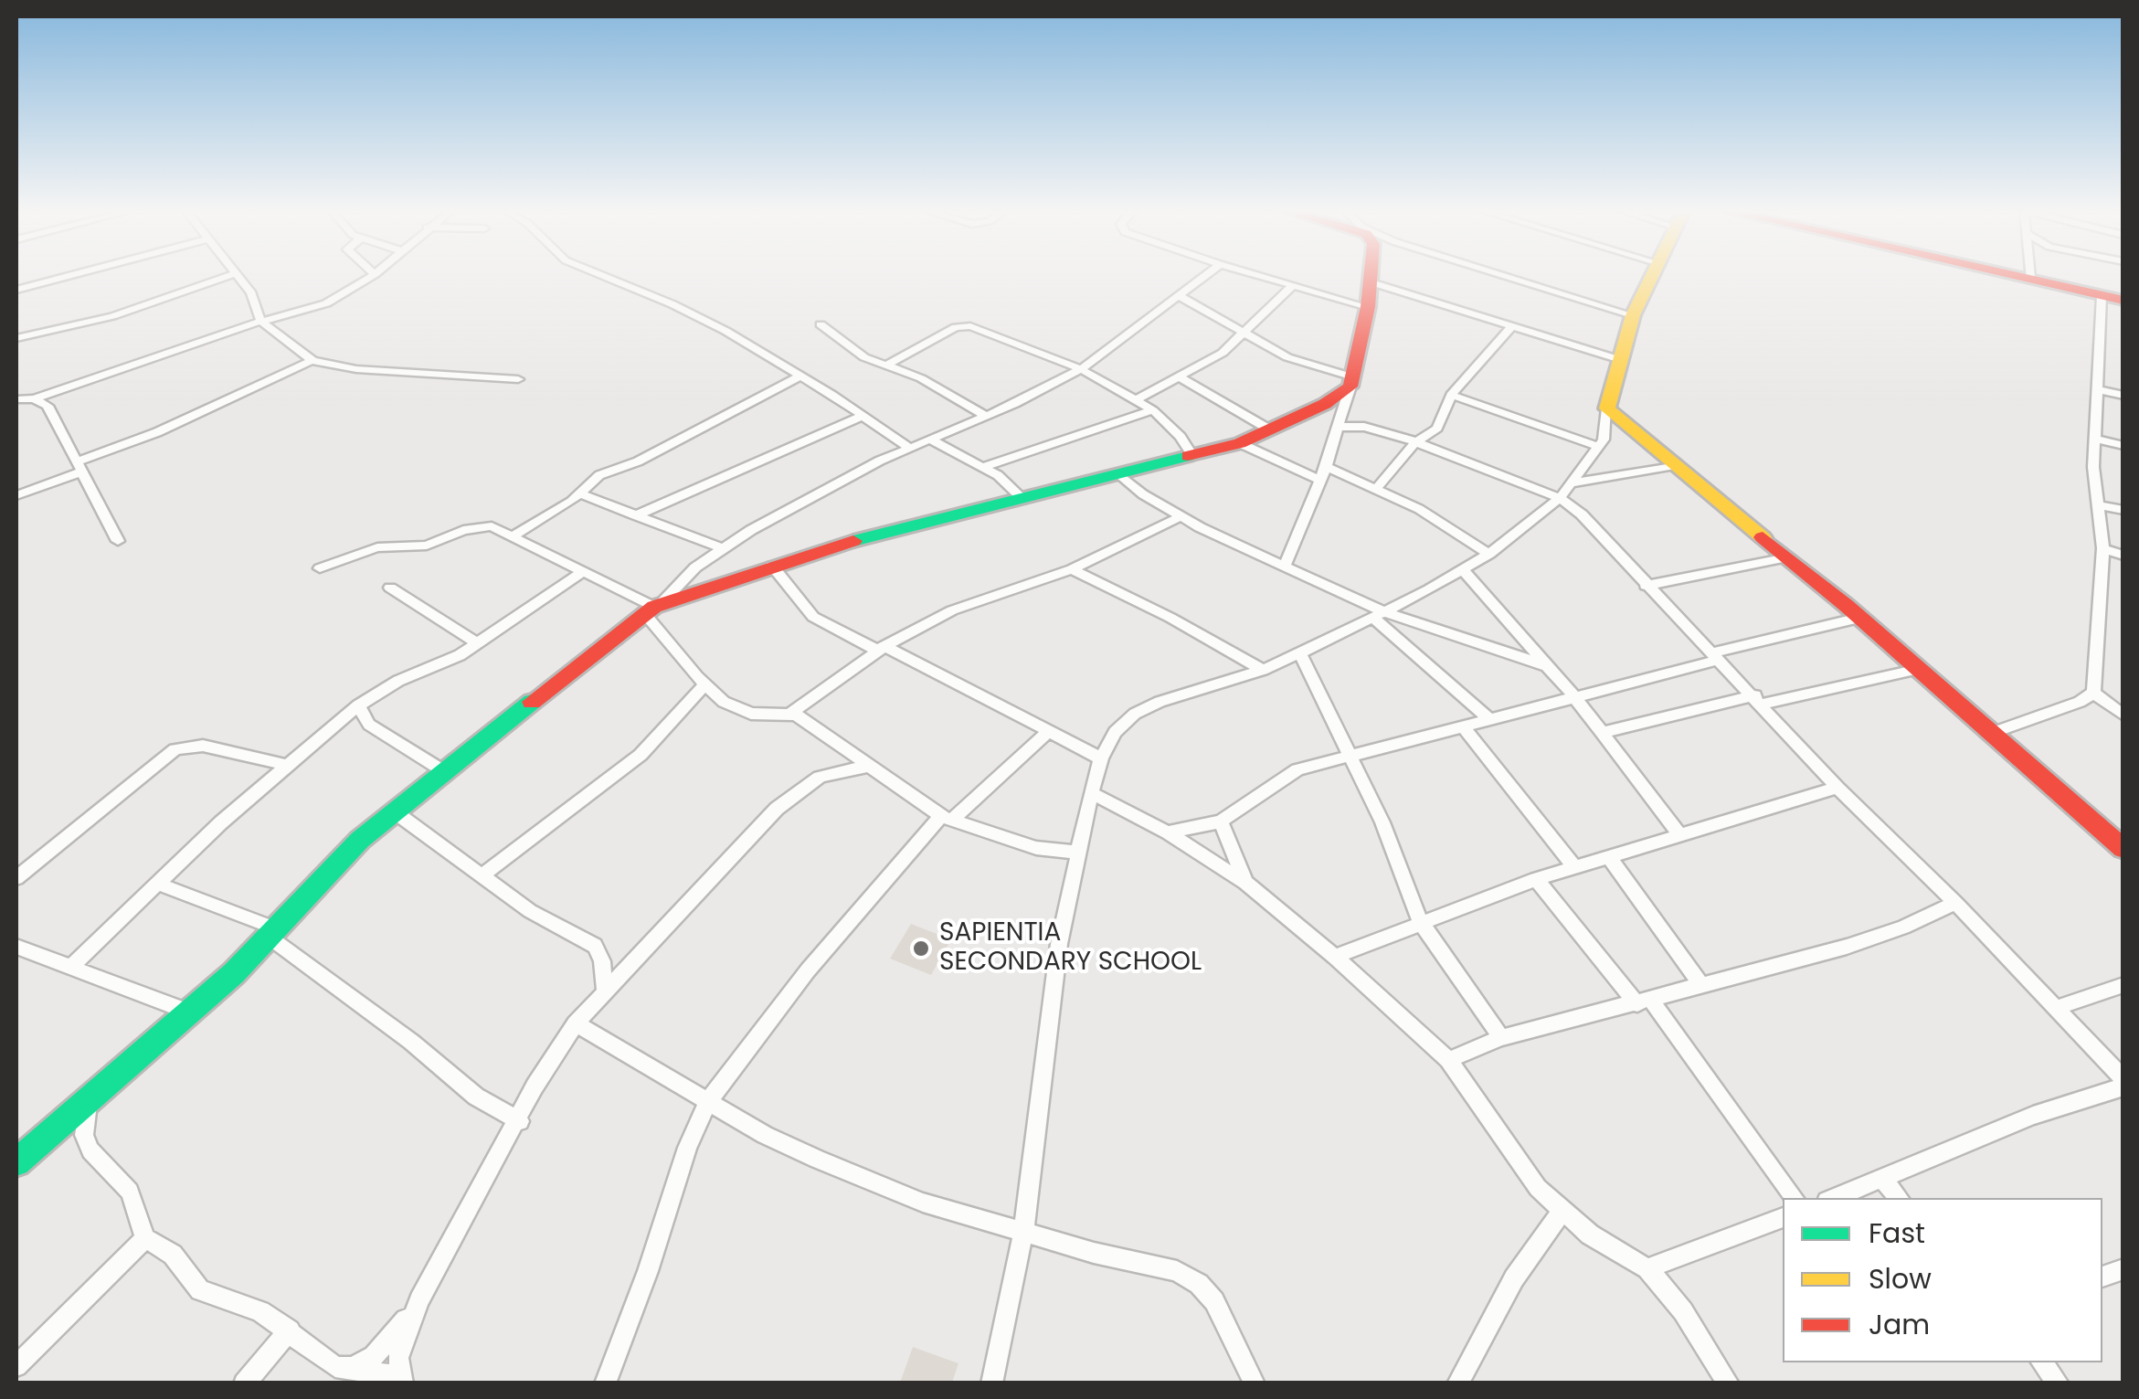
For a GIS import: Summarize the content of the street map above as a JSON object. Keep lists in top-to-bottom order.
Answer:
{
  "places": ["SAPIENTIA SECONDARY SCHOOL"],
  "legend": ["Fast", "Slow", "Jam"]
}
